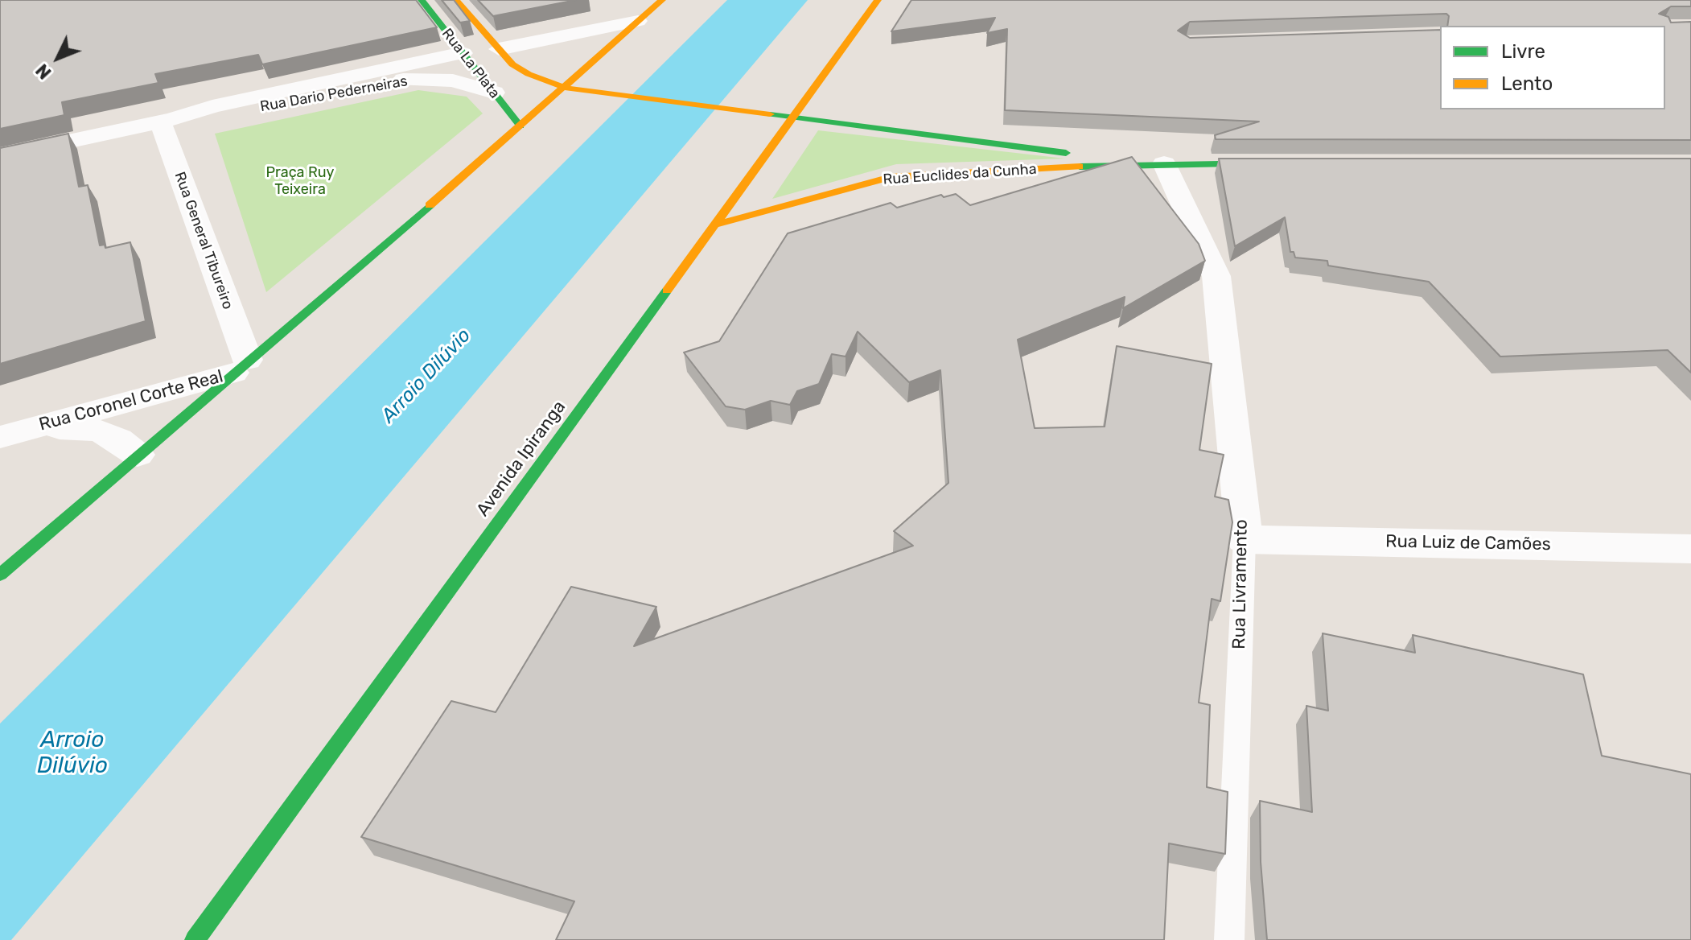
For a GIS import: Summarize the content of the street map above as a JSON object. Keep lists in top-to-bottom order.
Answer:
{
  "streets": {
    "main road": ["Rua La Plata", "Rua Euclides da Cunha", "Avenida Ipiranga"],
    "street": [
      "Rua Dario Pederneiras",
      "Rua General Tibureiro",
      "Rua Coronel Corte Real",
      "Rua Luiz de Camões",
      "Rua Livramento"
    ]
  },
  "crossings": [
    ["Rua La Plata", "Rua Dario Pederneiras"],
    ["Rua La Plata", "Rua Euclides da Cunha"],
    ["Rua Dario Pederneiras", "Rua General Tibureiro"],
    ["Rua Euclides da Cunha", "Avenida Ipiranga"],
    ["Rua Euclides da Cunha", "Rua Livramento"],
    ["Rua General Tibureiro", "Rua Coronel Corte Real"],
    ["Rua Luiz de Camões", "Rua Livramento"]
  ],
  "water": ["Arroio Dilúvio"],
  "parks": ["Praça Ruy Teixeira"],
  "legend": ["Livre", "Lento"],
  "north": "bottom left"
}
